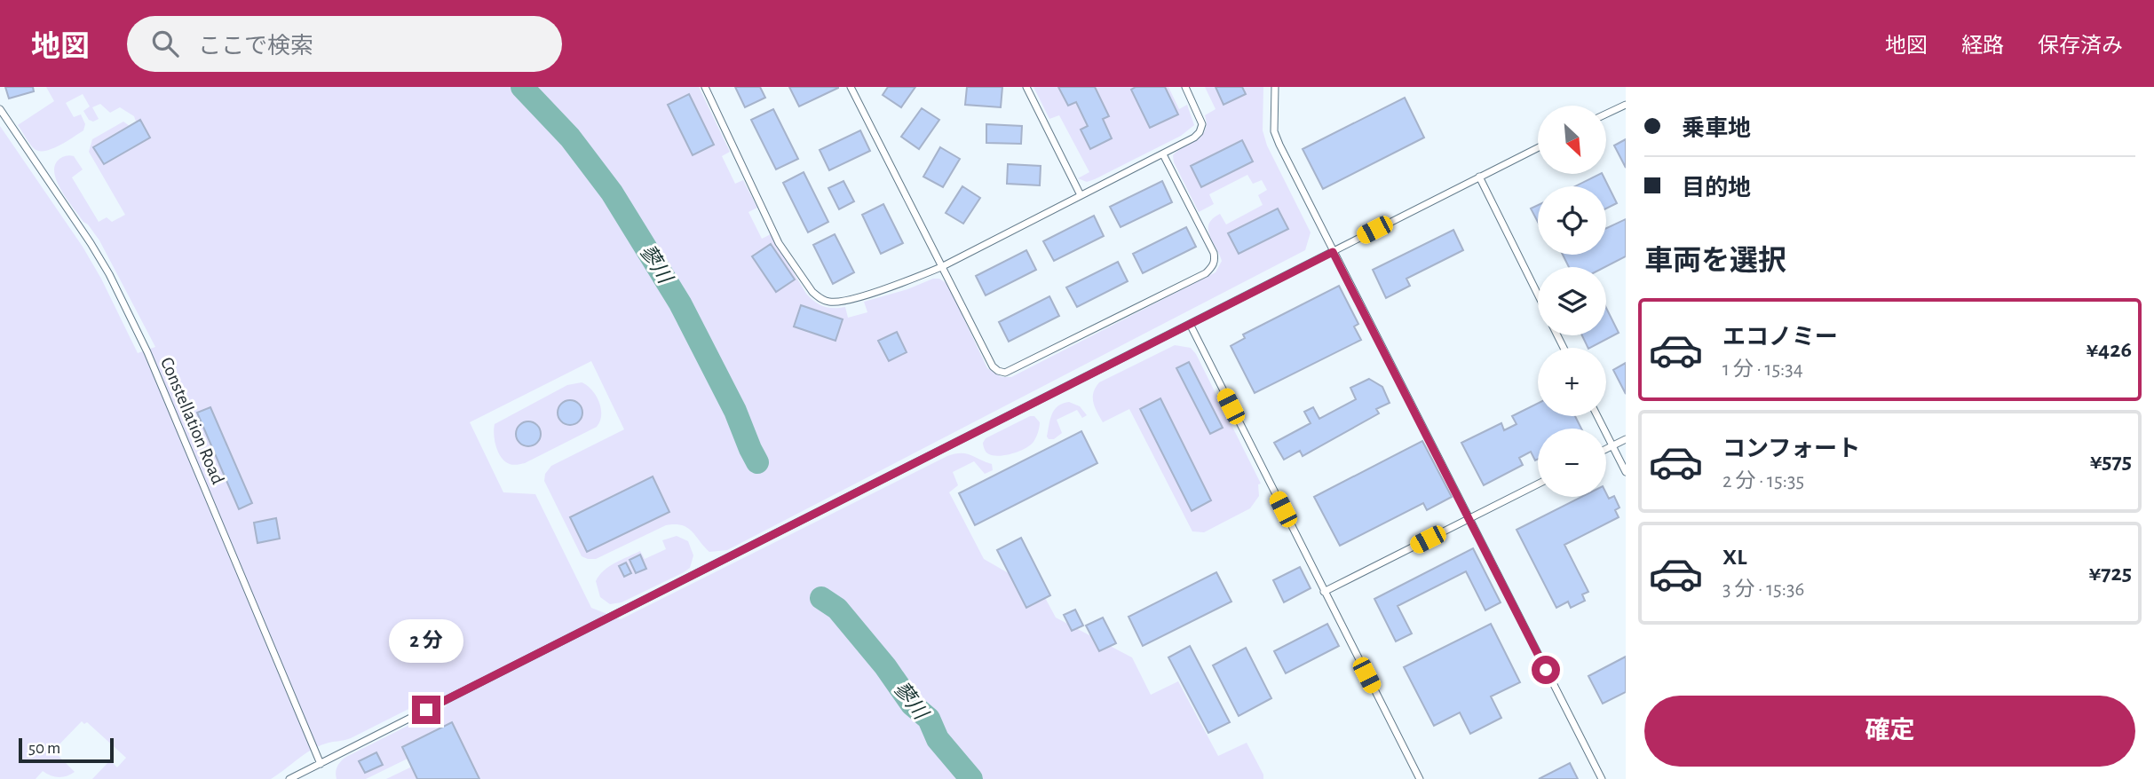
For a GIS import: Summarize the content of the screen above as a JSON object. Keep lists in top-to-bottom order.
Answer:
{
  "streets": {
    "lane": ["Constellation Road"]
  },
  "water": ["蓼川"],
  "scale_bar": "50 m",
  "north": "bottom right",
  "page": {
    "header": "地図",
    "search": "ここで検索",
    "nav": ["地図", "経路", "保存済み"],
    "banner": ["乗車地", "目的地"],
    "map_buttons": ["+", "−"],
    "heading": "車両を選択",
    "list": [
      {
        "name": "エコノミー",
        "note": "1 分 · 15:34",
        "value": "¥426"
      },
      {
        "name": "コンフォート",
        "note": "2 分 · 15:35",
        "value": "¥575"
      },
      {
        "name": "XL",
        "note": "3 分 · 15:36",
        "value": "¥725"
      }
    ],
    "bubble": "2 分",
    "buttons": "確定",
    "scale": "50 m"
  }
}
